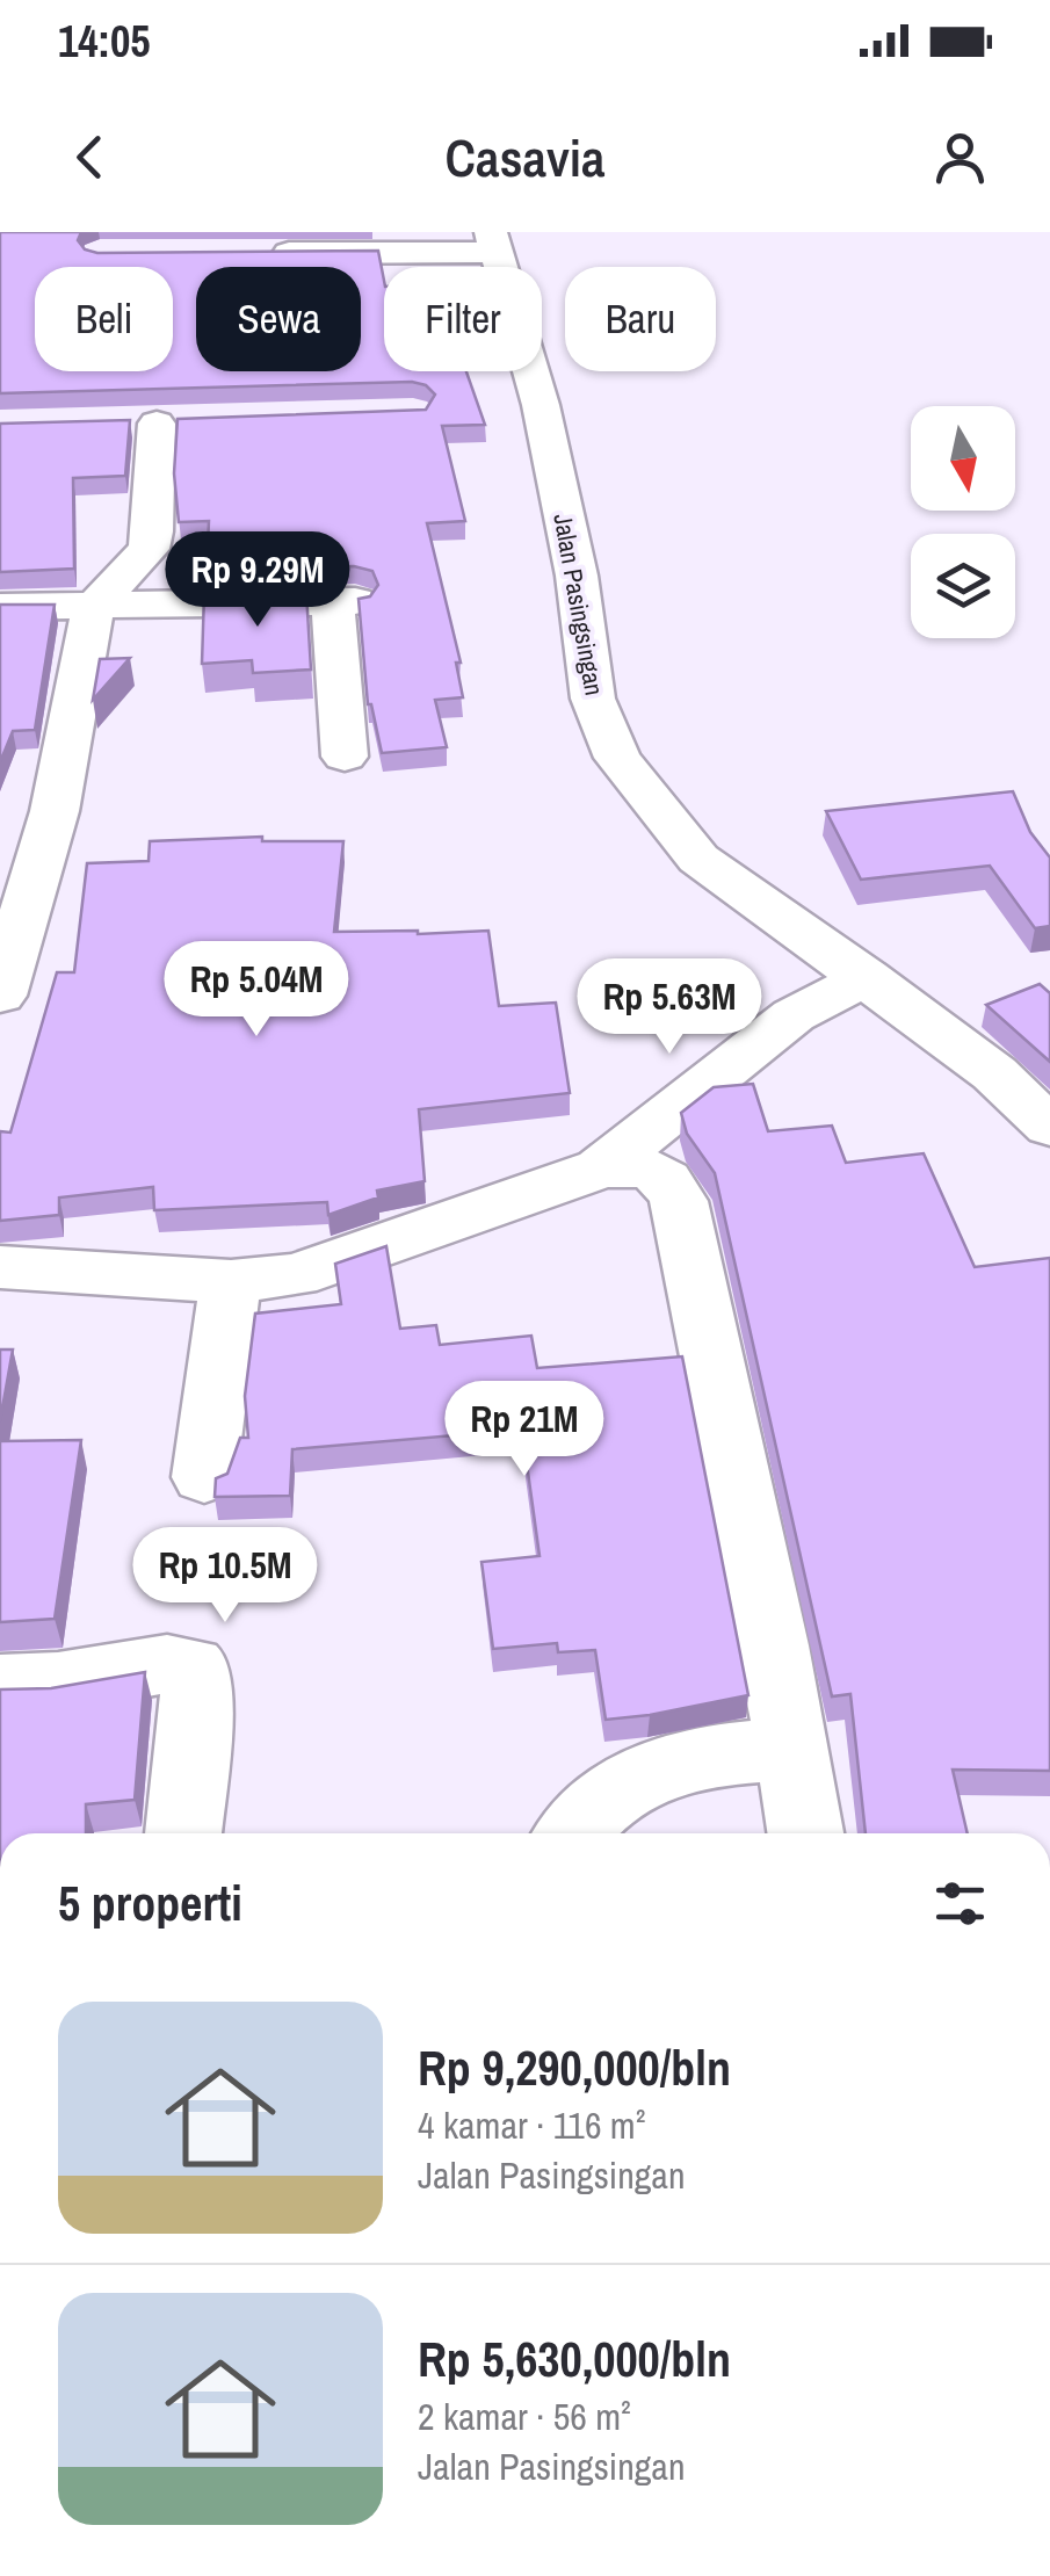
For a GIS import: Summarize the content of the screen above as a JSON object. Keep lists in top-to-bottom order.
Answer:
{
  "streets": {
    "street": ["Jalan Pasingsingan"]
  },
  "north": "bottom",
  "page": {
    "status": "14:05",
    "header": "Casavia",
    "chip": [
      "Beli",
      "Sewa",
      "Filter",
      "Baru"
    ],
    "price": [
      "Rp 9.29M",
      "Rp 5.04M",
      "Rp 5.63M",
      "Rp 21M",
      "Rp 10.5M"
    ],
    "heading": "5 properti",
    "list": [
      {
        "name": "Rp 9,290,000/bln",
        "note": "4 kamar · 116 m² · Jalan Pasingsingan"
      },
      {
        "name": "Rp 5,630,000/bln",
        "note": "2 kamar · 56 m² · Jalan Pasingsingan"
      }
    ]
  }
}
